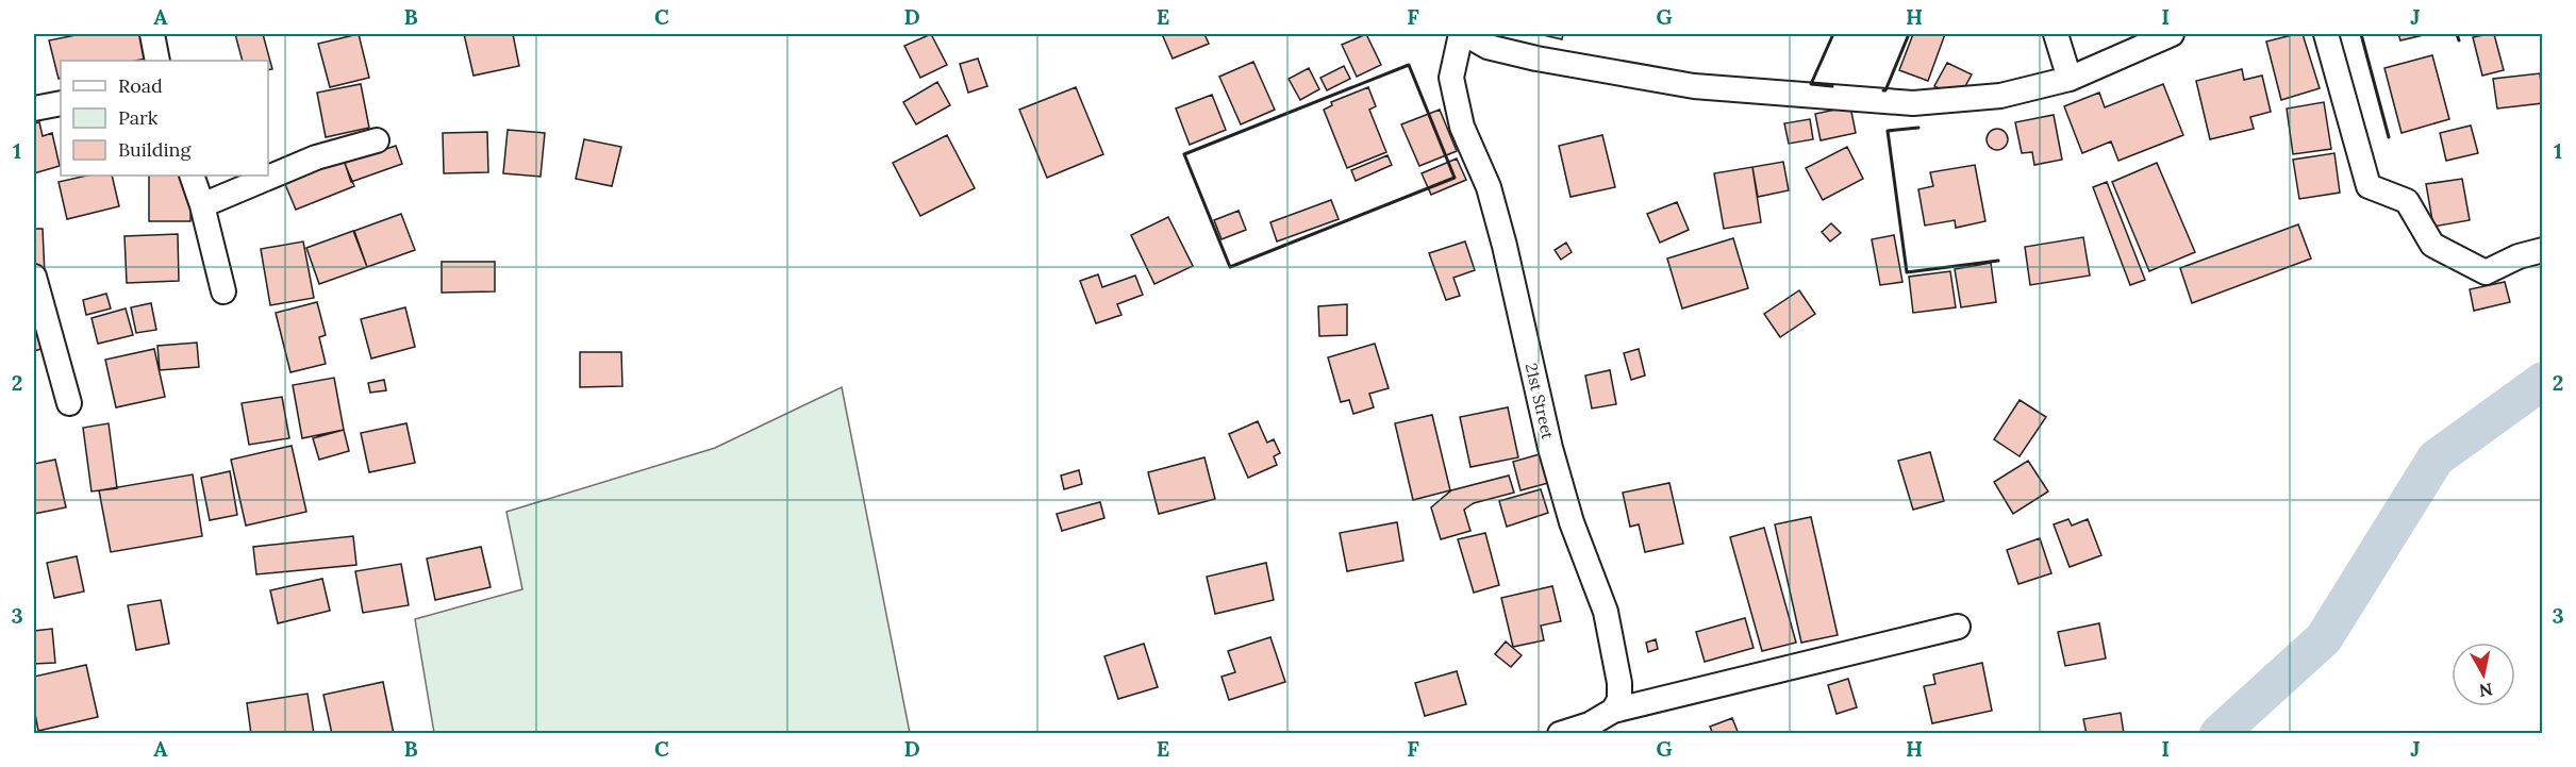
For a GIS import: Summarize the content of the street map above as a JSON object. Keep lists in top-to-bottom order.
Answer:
{
  "streets": {
    "street": ["21st Street"]
  },
  "legend": ["Road", "Park", "Building"],
  "north": "bottom",
  "grid": {
    "columns": [
      "A",
      "B",
      "C",
      "D",
      "E",
      "F",
      "G",
      "H",
      "I",
      "J"
    ],
    "rows": ["1", "2", "3"]
  }
}
